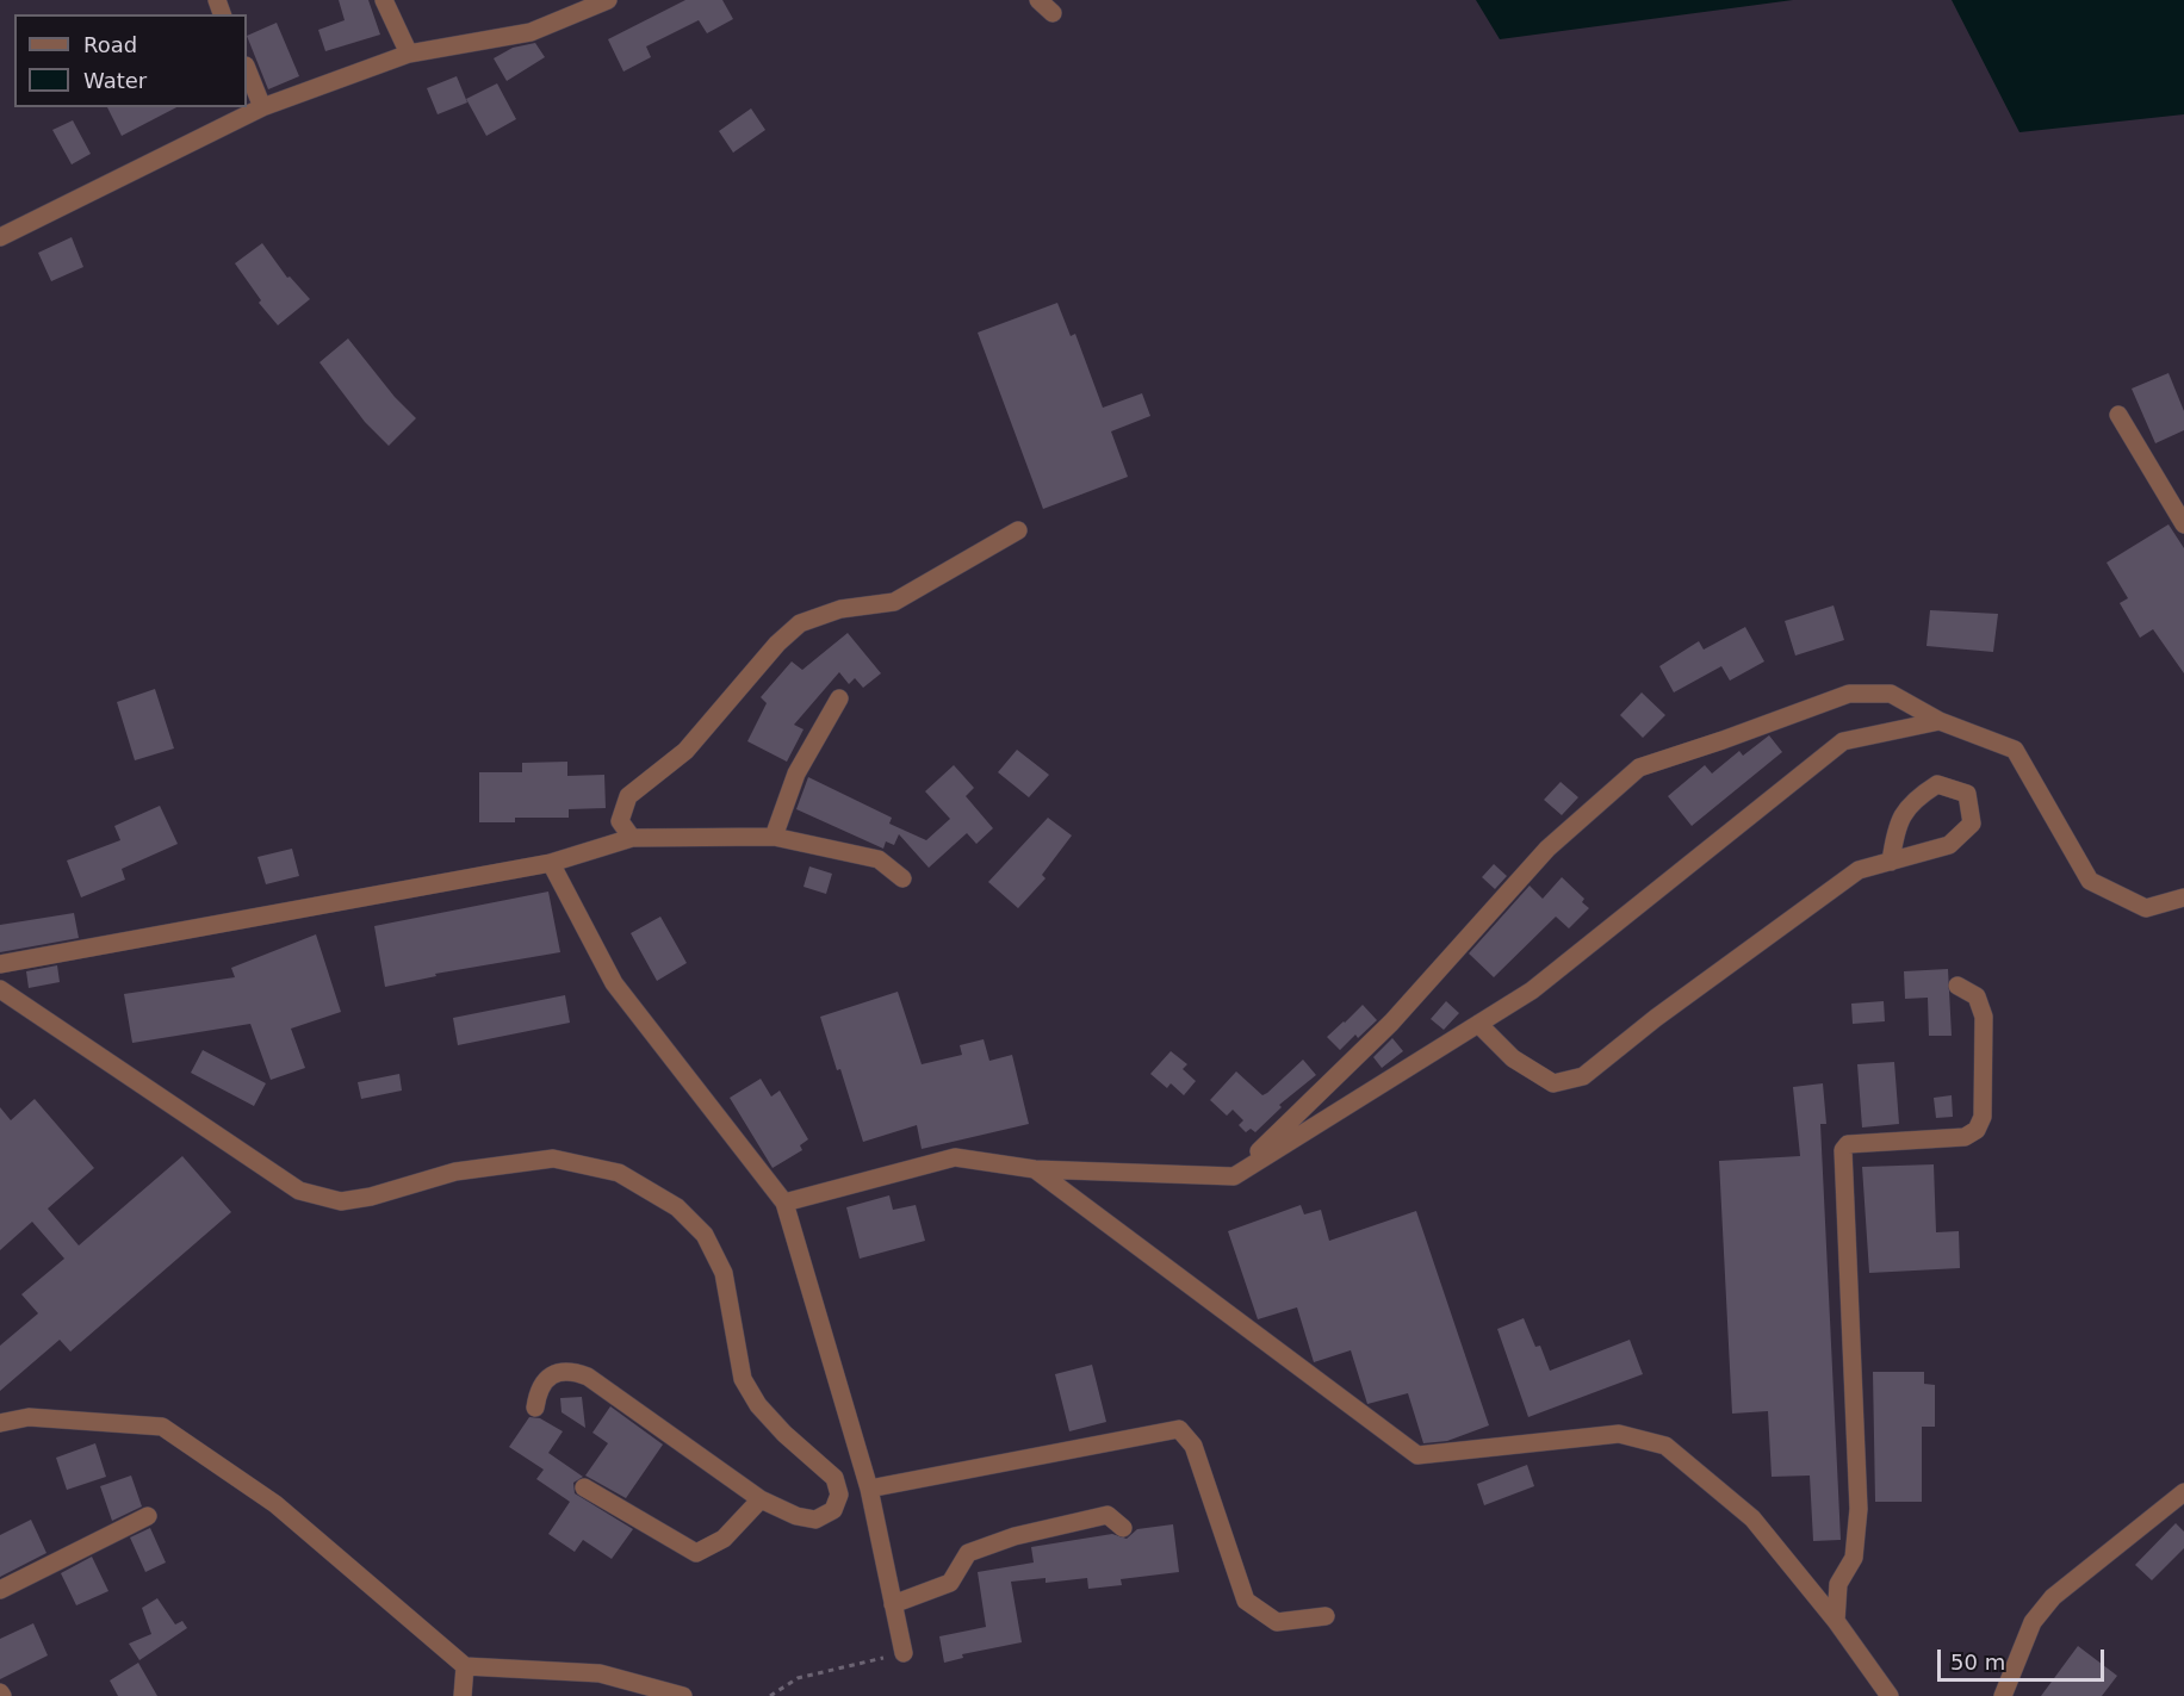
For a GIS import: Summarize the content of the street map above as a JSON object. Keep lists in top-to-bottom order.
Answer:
{
  "legend": ["Road", "Water"],
  "scale_bar": "50 m"
}
